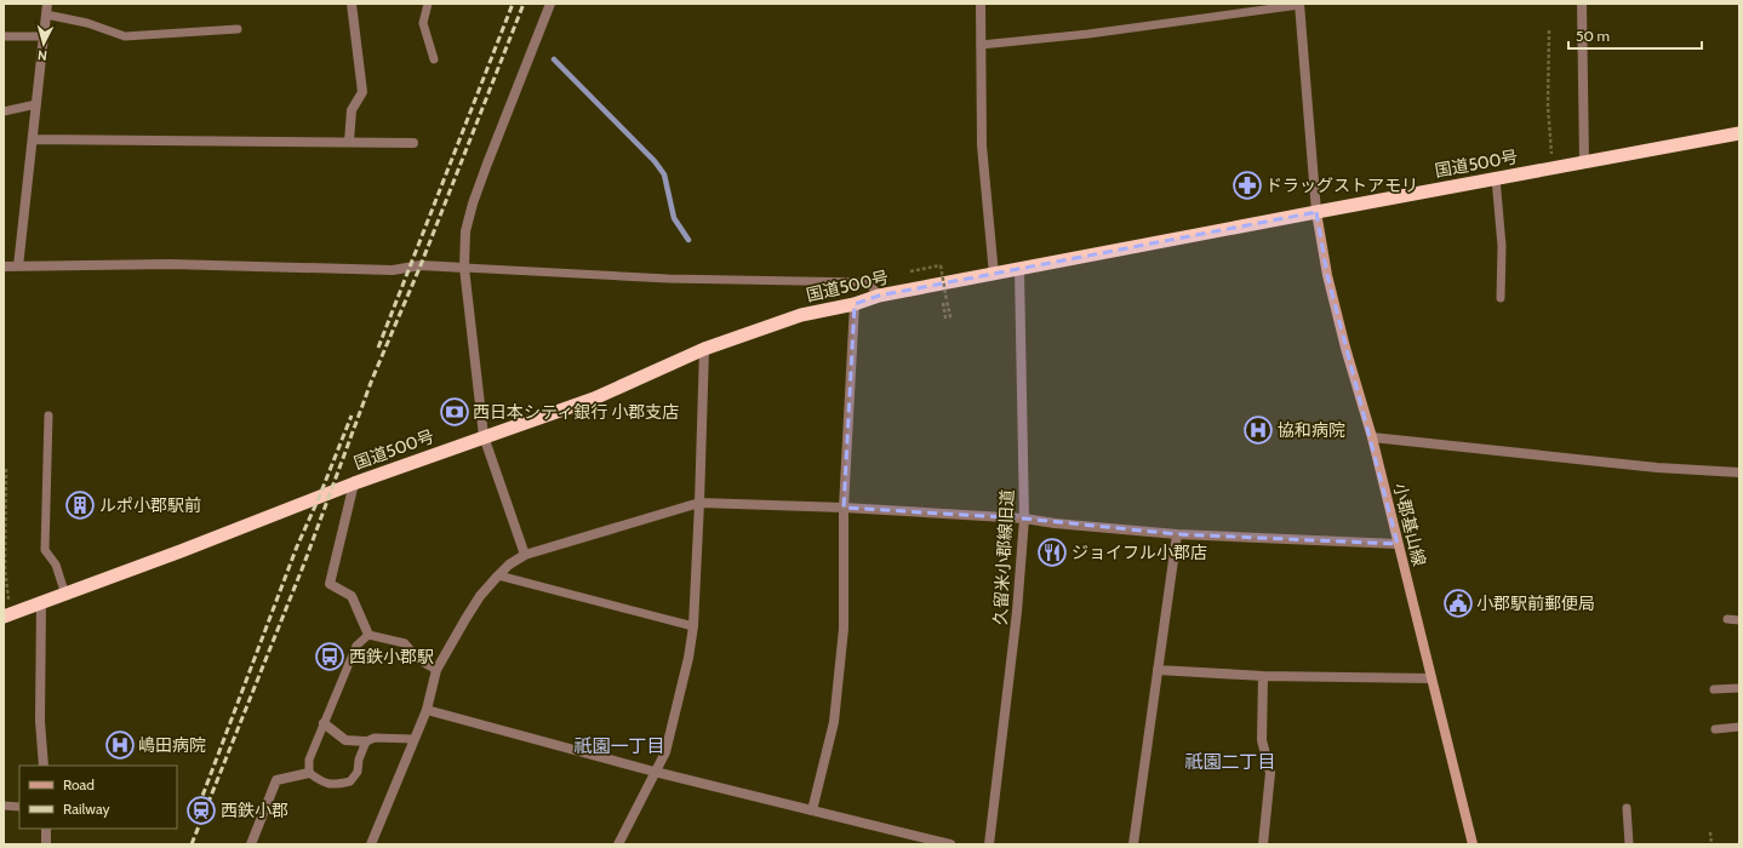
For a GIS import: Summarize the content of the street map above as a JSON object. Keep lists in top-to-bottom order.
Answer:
{
  "streets": {
    "highway": ["国道500号"],
    "main road": ["小郡基山線"],
    "street": ["久留米小郡線旧道"]
  },
  "crossings": [
    ["国道500号", "小郡基山線"],
    ["国道500号", "久留米小郡線旧道"]
  ],
  "districts": ["祇園一丁目", "祇園二丁目"],
  "places": {
    "pharmacy": ["ドラッグストアモリ"],
    "bank": ["西日本シティ銀行 小郡支店"],
    "hospital": ["協和病院", "嶋田病院"],
    "building": ["ルポ小郡駅前"],
    "restaurant": ["ジョイフル小郡店"],
    "public building": ["小郡駅前郵便局"],
    "bus stop": ["西鉄小郡駅"],
    "station": ["西鉄小郡"]
  },
  "legend": ["Road", "Railway"],
  "scale_bar": "50 m",
  "north": "bottom"
}
